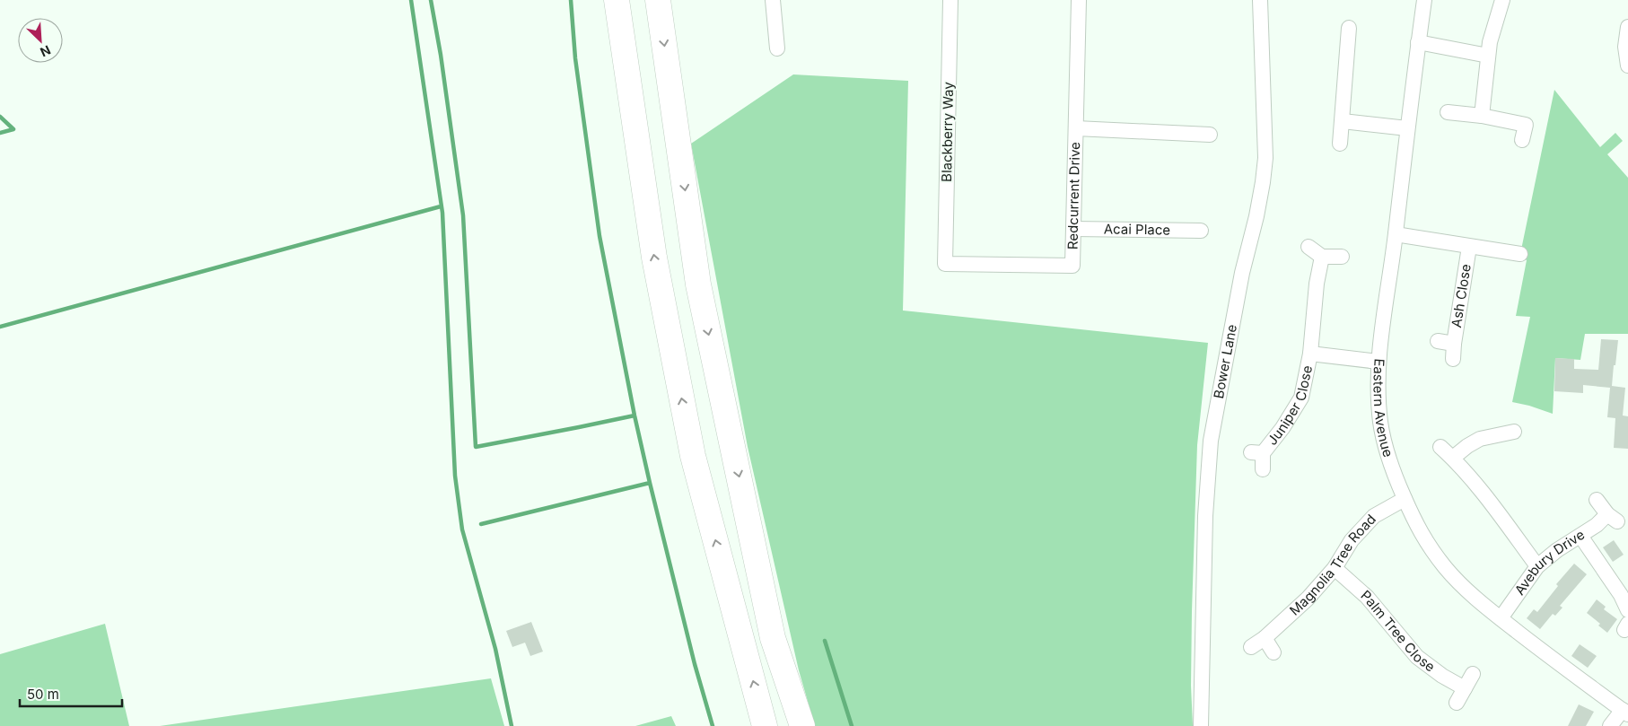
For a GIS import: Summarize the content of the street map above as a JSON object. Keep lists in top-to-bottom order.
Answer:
{
  "streets": {
    "street": [
      "Blackberry Way",
      "Redcurrent Drive",
      "Acai Place",
      "Ash Close",
      "Bower Lane",
      "Juniper Close",
      "Eastern Avenue",
      "Avebury Drive",
      "Magnolia Tree Road",
      "Palm Tree Close"
    ]
  },
  "crossings": [
    ["Blackberry Way", "Redcurrent Drive"],
    ["Redcurrent Drive", "Acai Place"],
    ["Ash Close", "Eastern Avenue"],
    ["Juniper Close", "Eastern Avenue"],
    ["Eastern Avenue", "Avebury Drive"],
    ["Eastern Avenue", "Magnolia Tree Road"],
    ["Magnolia Tree Road", "Palm Tree Close"]
  ],
  "scale_bar": "50 m",
  "north": "bottom right"
}
